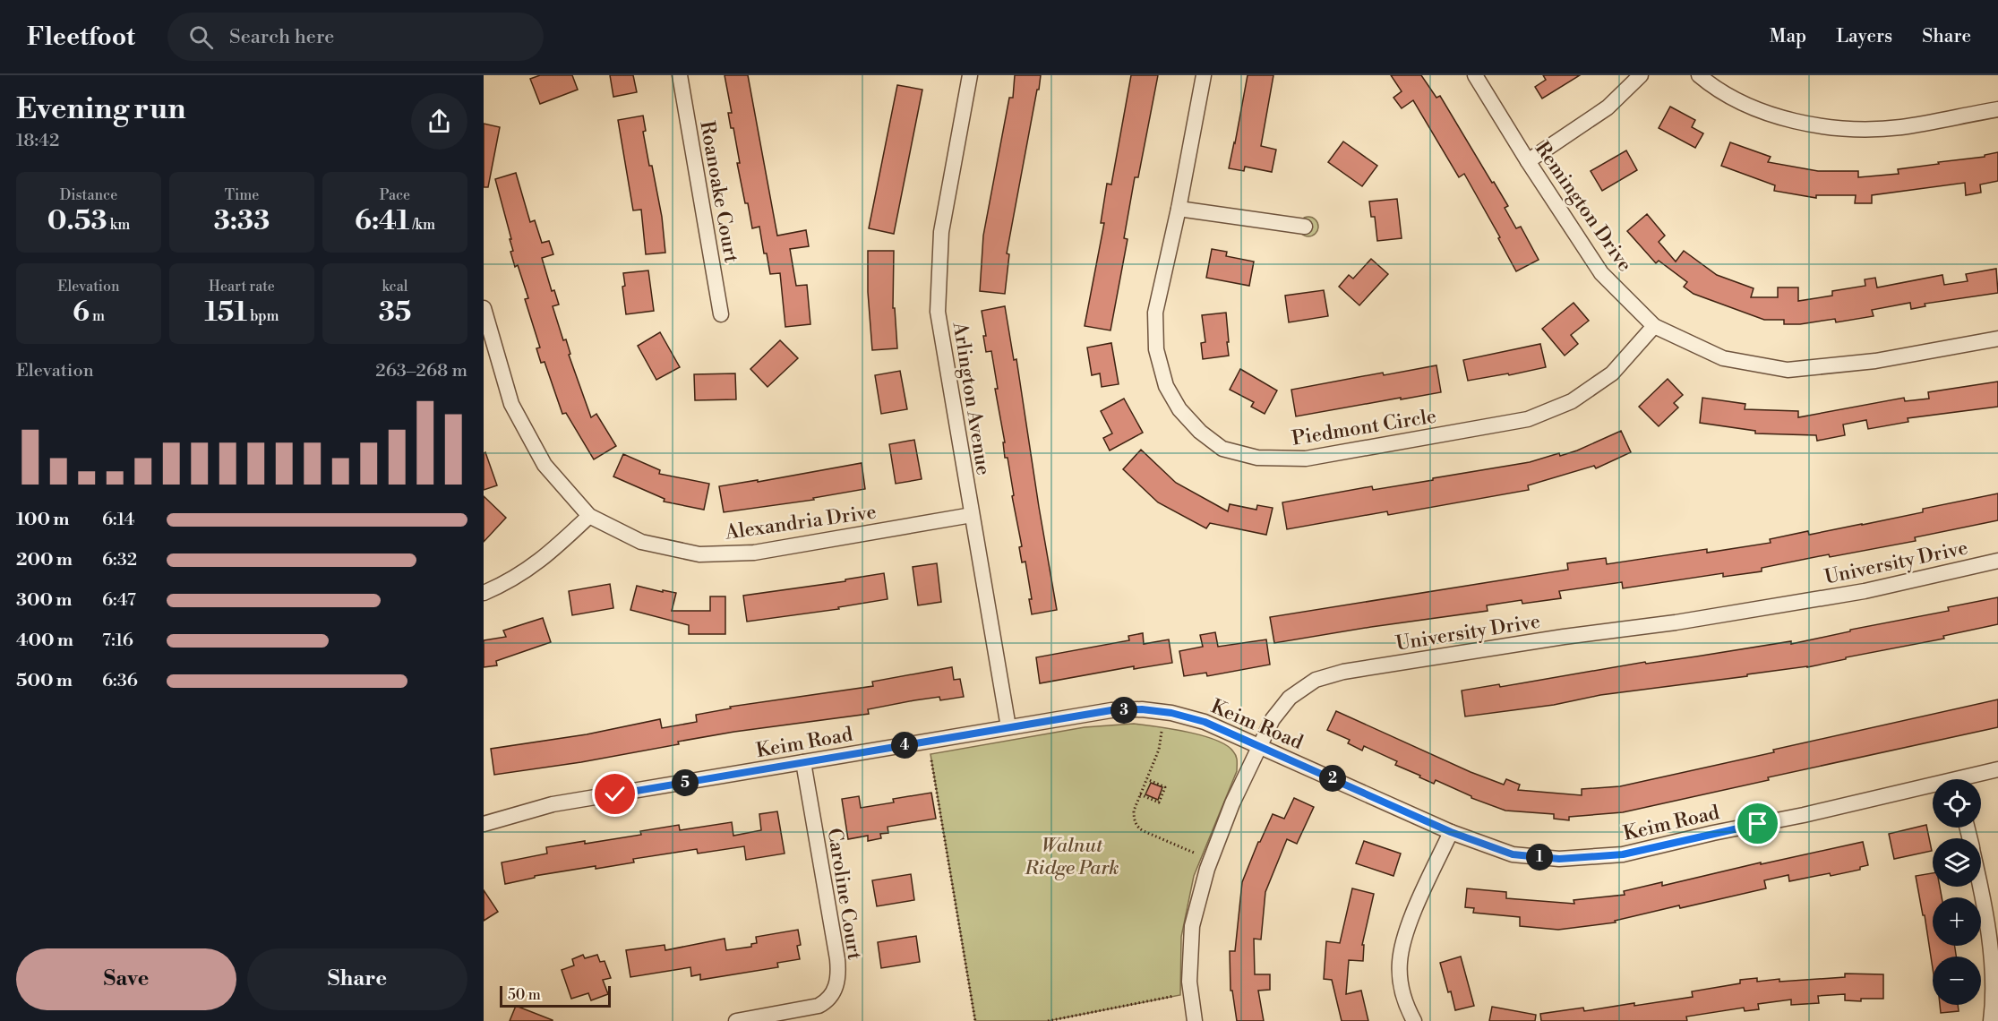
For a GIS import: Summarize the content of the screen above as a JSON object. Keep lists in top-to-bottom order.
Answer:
{
  "streets": {
    "street": [
      "Roanoake Court",
      "Remington Drive",
      "Arlington Avenue",
      "Piedmont Circle",
      "Alexandria Drive",
      "University Drive",
      "Keim Road",
      "Caroline Court"
    ]
  },
  "crossings": [
    ["Remington Drive", "Piedmont Circle"],
    ["Arlington Avenue", "Alexandria Drive"],
    ["Arlington Avenue", "Keim Road"],
    ["University Drive", "Keim Road"],
    ["Keim Road", "Caroline Court"]
  ],
  "parks": ["Walnut Ridge Park"],
  "scale_bar": "50 m",
  "page": {
    "header": "Fleetfoot",
    "search": "Search here",
    "nav": ["Map", "Layers", "Share"],
    "heading": ["Evening run", "18:42"],
    "stats": [
      ["Distance", "0.53 km"],
      ["Time", "3:33"],
      ["Pace", "6:41 /km"],
      ["Elevation", "6 m"],
      ["Heart rate", "151 bpm"],
      ["kcal", "35"]
    ],
    "chart": ["Elevation", "263–268 m"],
    "list": [
      {
        "name": "100 m",
        "note": "6:14"
      },
      {
        "name": "200 m",
        "note": "6:32"
      },
      {
        "name": "300 m",
        "note": "6:47"
      },
      {
        "name": "400 m",
        "note": "7:16"
      },
      {
        "name": "500 m",
        "note": "6:36"
      }
    ],
    "pins": [
      "3",
      "4",
      "2",
      "5",
      "1"
    ],
    "map_buttons": ["+", "−"],
    "buttons": ["Save", "Share"],
    "scale": "50 m"
  }
}
